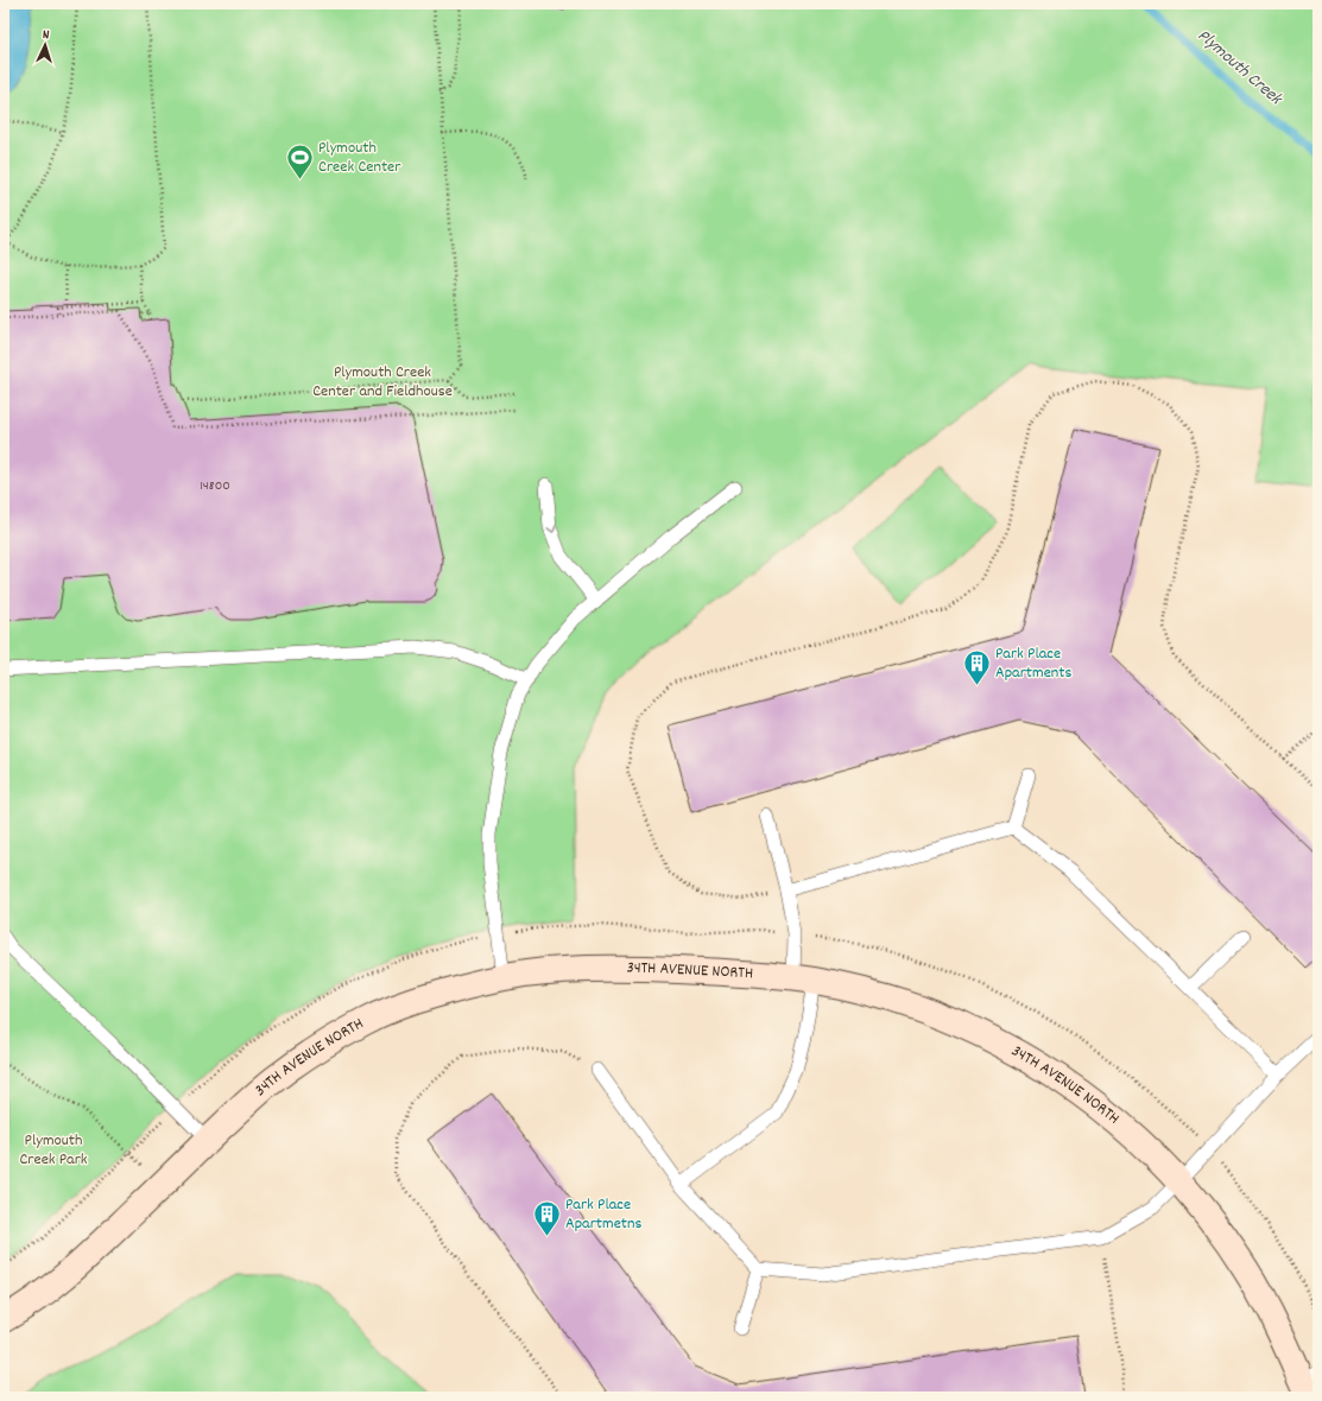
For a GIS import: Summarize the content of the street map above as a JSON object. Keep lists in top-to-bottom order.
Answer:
{
  "streets": {
    "street": ["34TH AVENUE NORTH"]
  },
  "water": ["Plymouth Creek"],
  "parks": ["Plymouth Creek Center and Fieldhouse", "Plymouth Creek Park"],
  "places": {
    "sports": ["Plymouth Creek Center"],
    "building": ["Park Place Apartments", "Park Place Apartmetns"]
  },
  "house_numbers": ["14800"],
  "north": "top"
}
